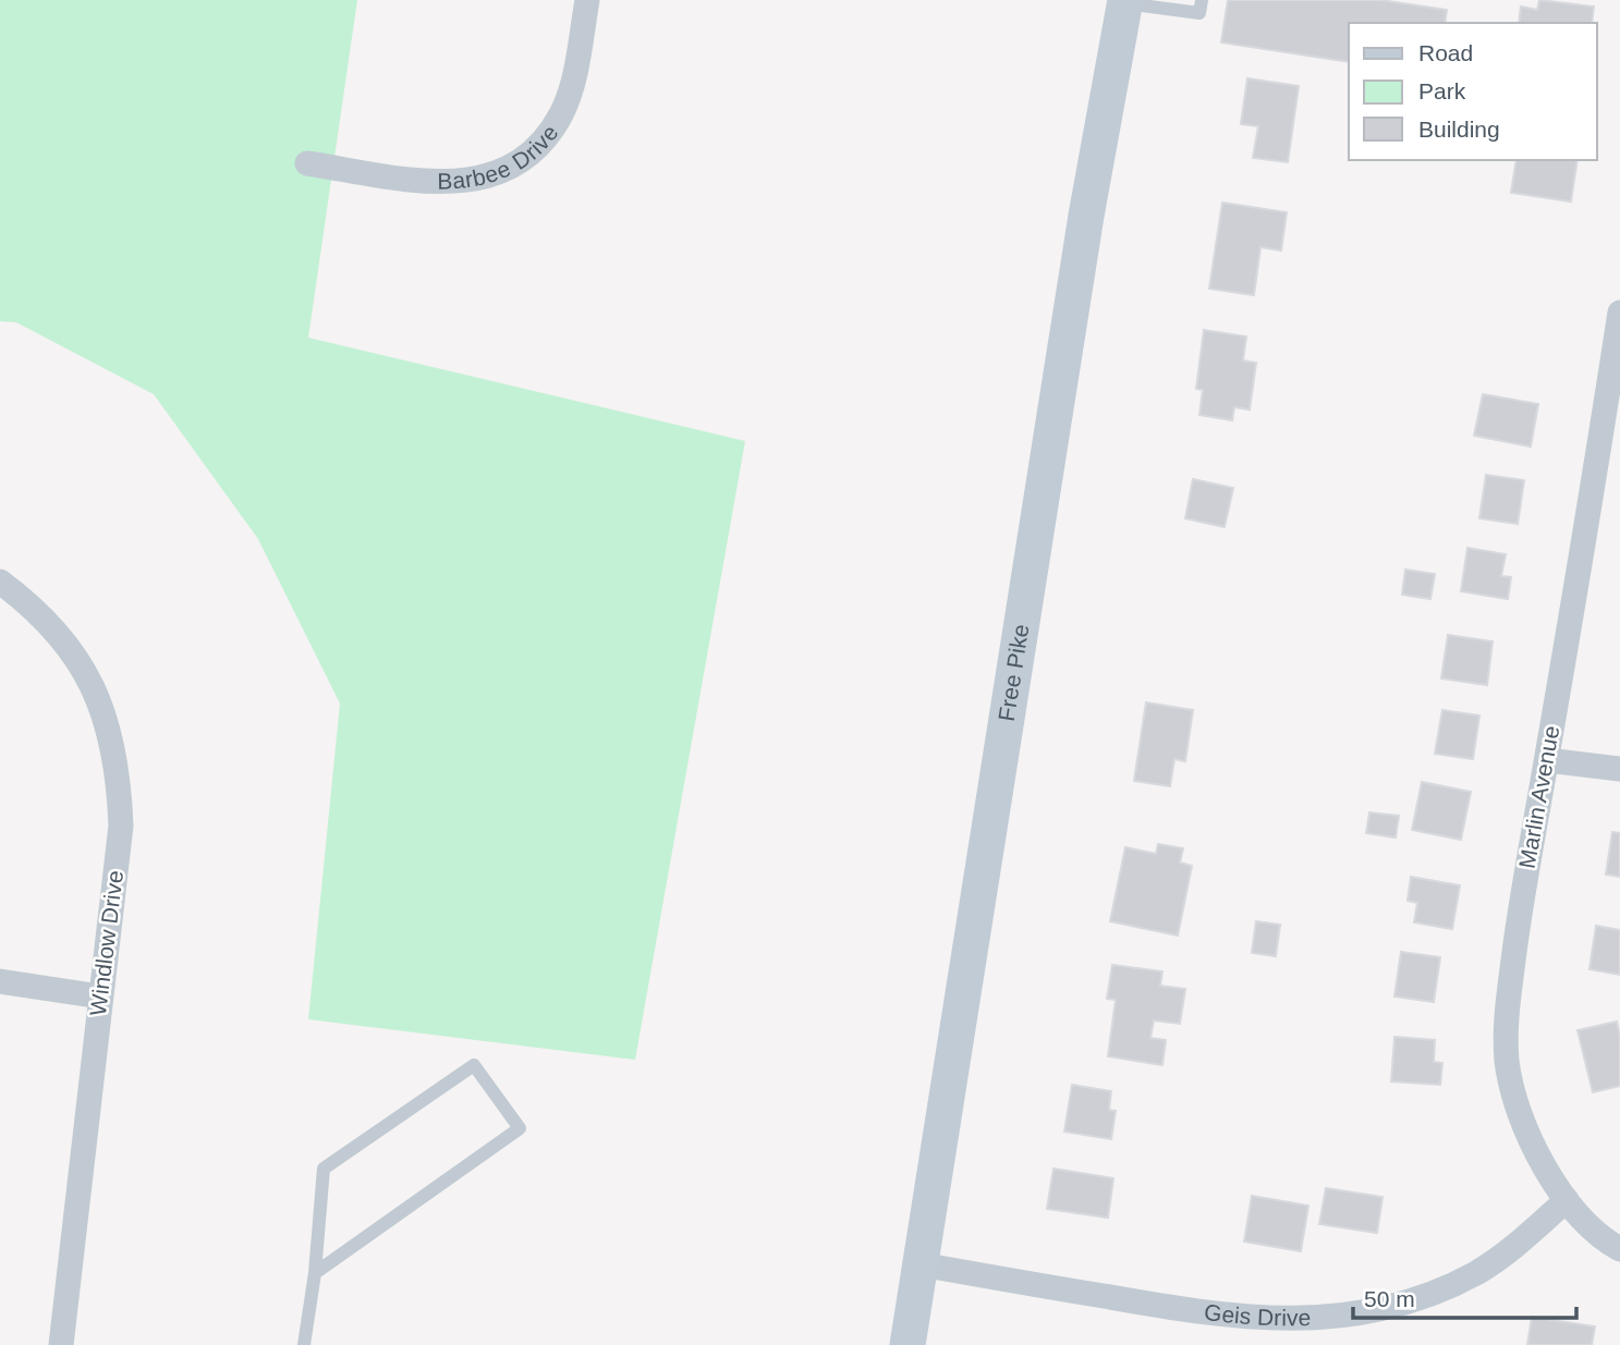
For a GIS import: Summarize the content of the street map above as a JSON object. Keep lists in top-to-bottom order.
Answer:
{
  "streets": {
    "main road": ["Free Pike"],
    "street": [
      "Barbee Drive",
      "Marlin Avenue",
      "Windlow Drive",
      "Geis Drive"
    ]
  },
  "crossings": [
    ["Free Pike", "Geis Drive"],
    ["Marlin Avenue", "Geis Drive"]
  ],
  "legend": ["Road", "Park", "Building"],
  "scale_bar": "50 m"
}
